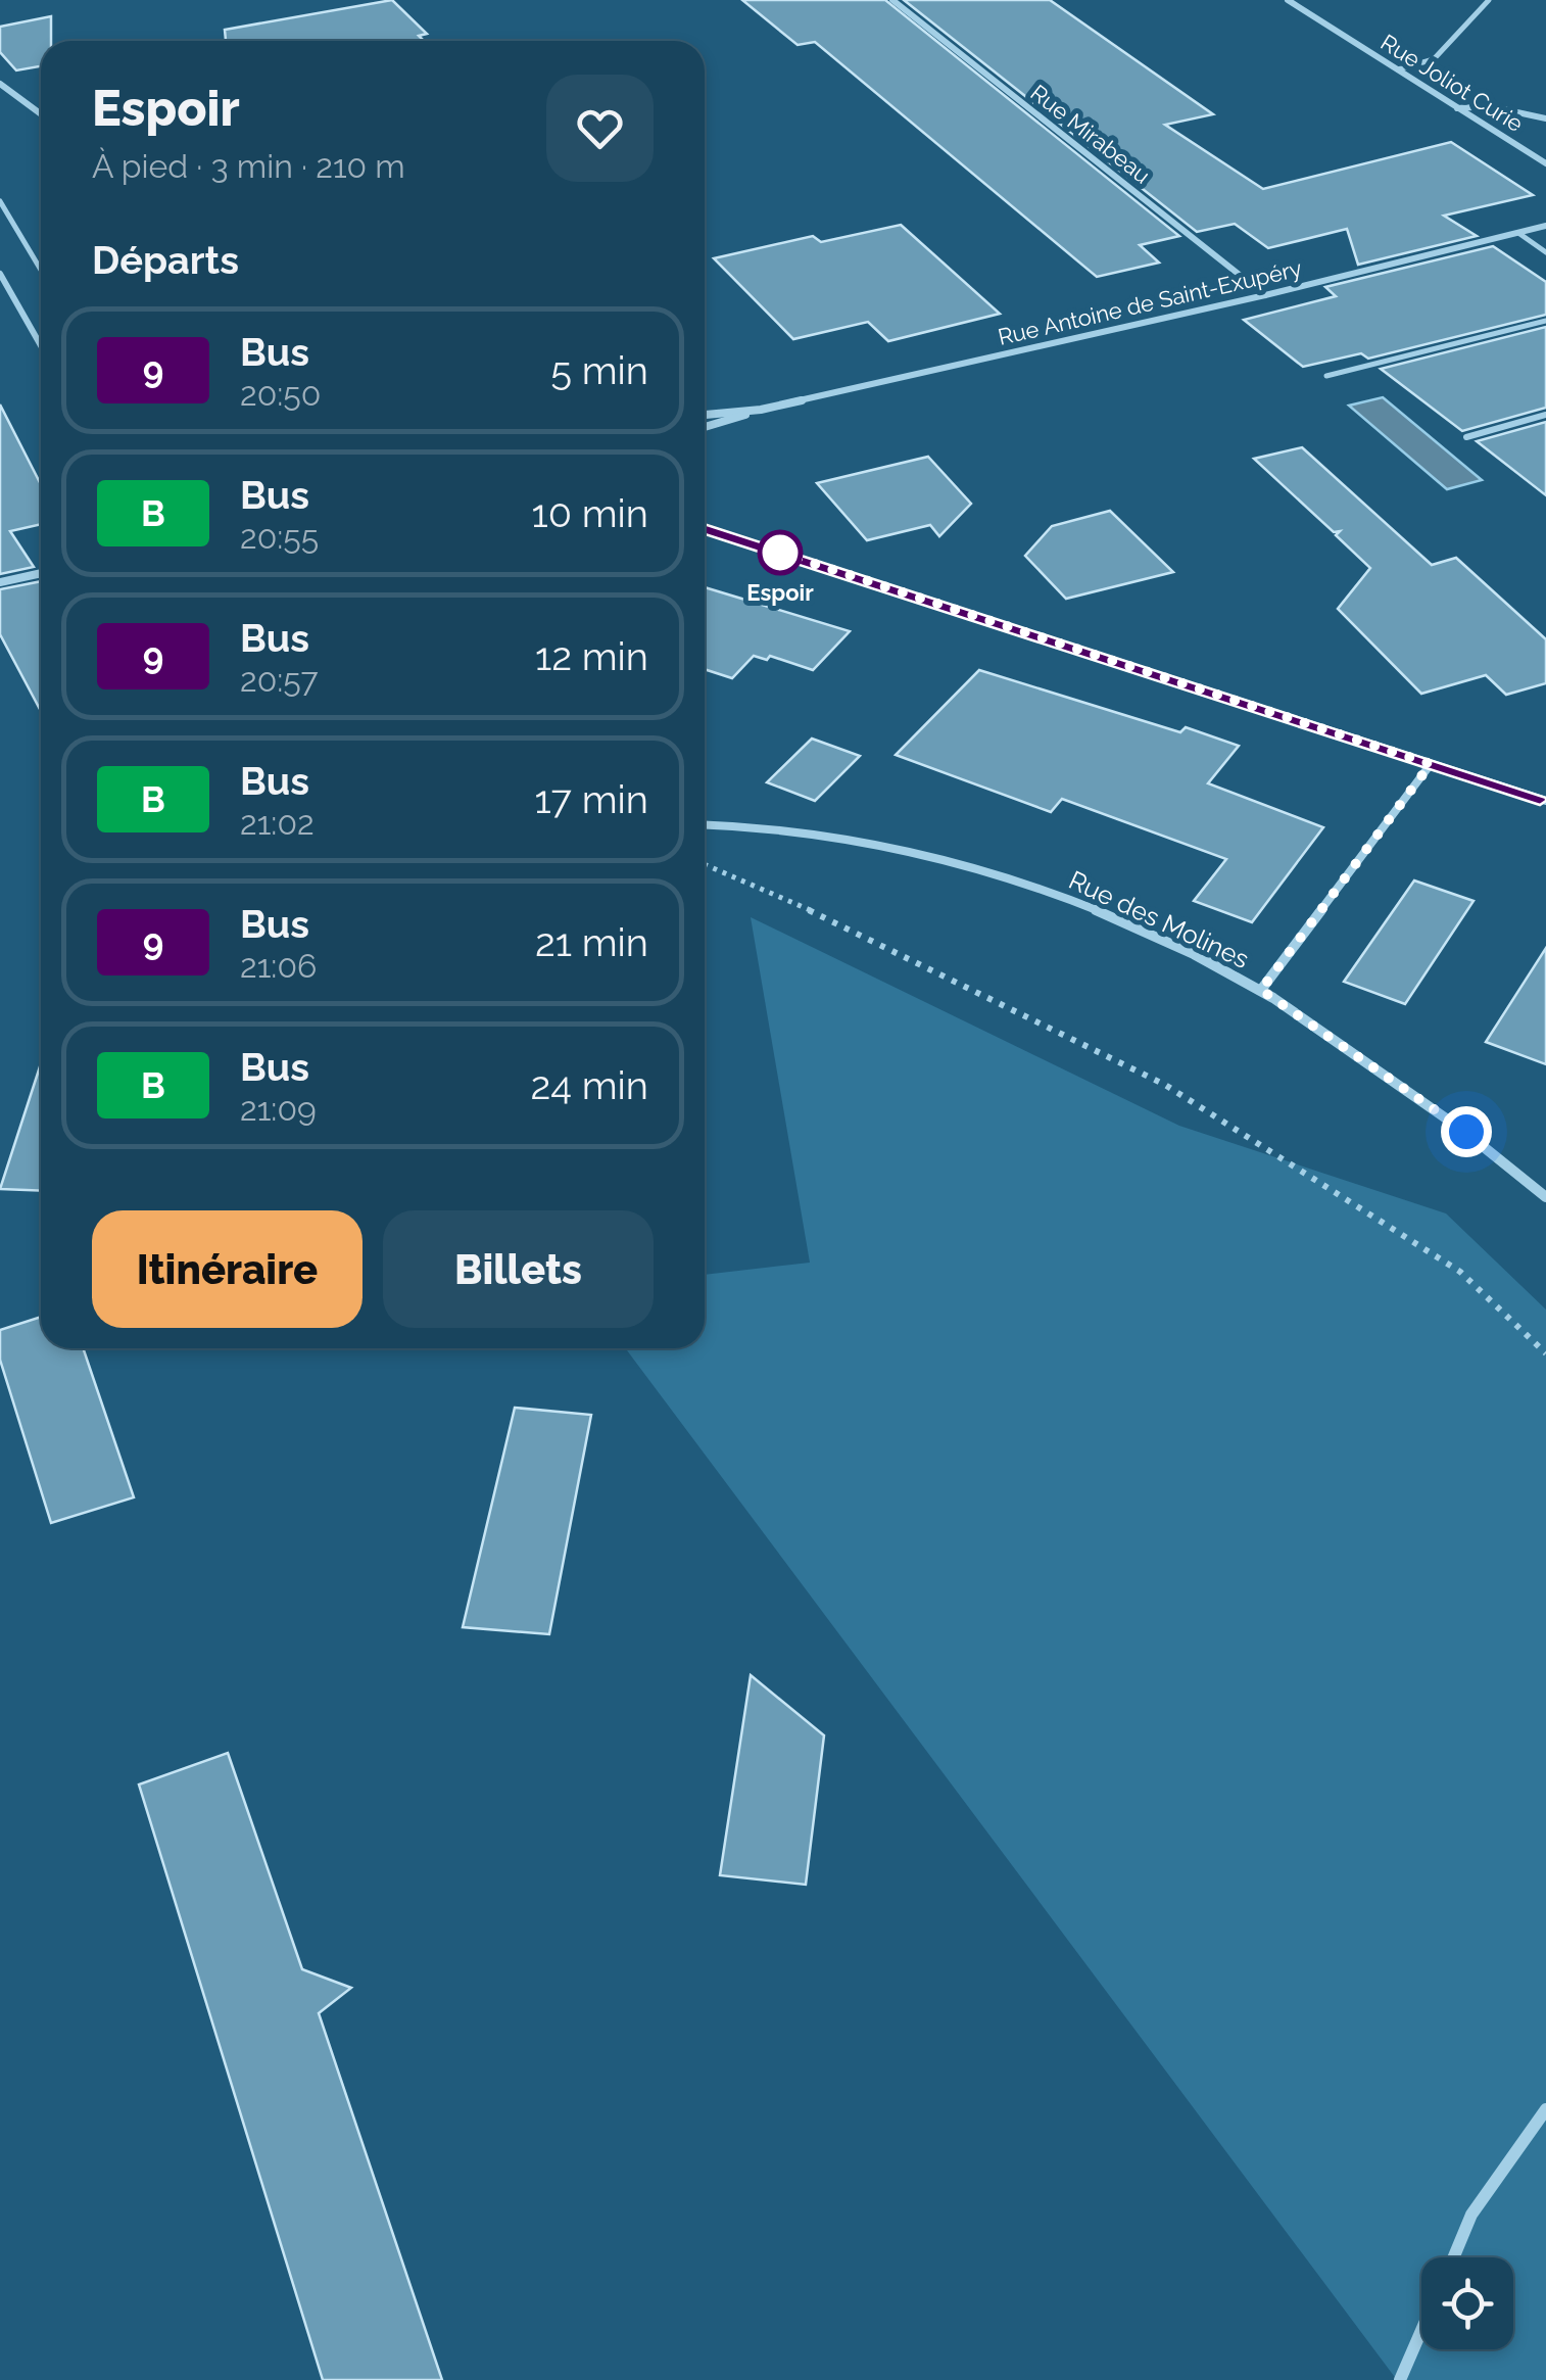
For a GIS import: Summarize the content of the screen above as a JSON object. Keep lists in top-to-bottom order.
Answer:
{
  "streets": {
    "street": [
      "Rue Joliot Curie",
      "Rue Mirabeau",
      "Rue Antoine de Saint-Exupéry",
      "Rue des Molines"
    ]
  },
  "crossings": [
    ["Rue Mirabeau", "Rue Antoine de Saint-Exupéry"]
  ],
  "places": ["Espoir"],
  "lines": ["bus line 9"],
  "page": {
    "heading": [
      ["Espoir", "À pied · 3 min · 210 m"],
      "Départs"
    ],
    "list": [
      {
        "mark": "9",
        "name": "Bus",
        "note": "20:50",
        "value": "5 min"
      },
      {
        "mark": "B",
        "name": "Bus",
        "note": "20:55",
        "value": "10 min"
      },
      {
        "mark": "9",
        "name": "Bus",
        "note": "20:57",
        "value": "12 min"
      },
      {
        "mark": "B",
        "name": "Bus",
        "note": "21:02",
        "value": "17 min"
      },
      {
        "mark": "9",
        "name": "Bus",
        "note": "21:06",
        "value": "21 min"
      },
      {
        "mark": "B",
        "name": "Bus",
        "note": "21:09",
        "value": "24 min"
      }
    ],
    "buttons": ["Itinéraire", "Billets"]
  }
}
